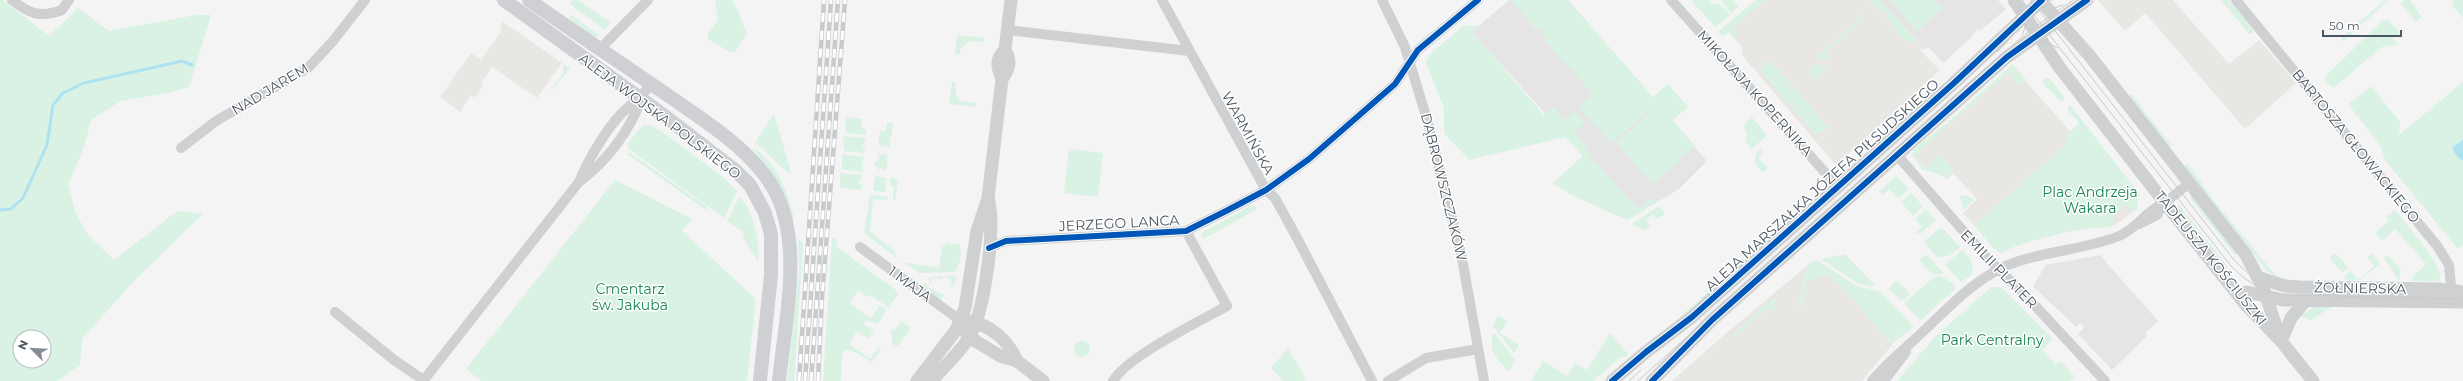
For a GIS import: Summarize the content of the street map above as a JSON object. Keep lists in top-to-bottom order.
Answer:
{
  "streets": {
    "main road": ["ALEJA WOJSKA POLSKIEGO"],
    "street": [
      "NAD JAREM",
      "MIKOŁAJA KOPERNIKA",
      "WARMIŃSKA",
      "BARTOSZA GŁOWACKIEGO",
      "ALEJA MARSZAŁKA JÓZEFA PIŁSUDSKIEGO",
      "DĄBROWSZCZAKÓW",
      "JERZEGO LANCA",
      "TADEUSZA KOŚCIUSZKI",
      "EMILII PLATER",
      "1 MAJA",
      "ŻOŁNIERSKA"
    ]
  },
  "crossings": [
    ["MIKOŁAJA KOPERNIKA", "ALEJA MARSZAŁKA JÓZEFA PIŁSUDSKIEGO"],
    ["WARMIŃSKA", "JERZEGO LANCA"],
    ["BARTOSZA GŁOWACKIEGO", "ŻOŁNIERSKA"],
    ["ALEJA MARSZAŁKA JÓZEFA PIŁSUDSKIEGO", "TADEUSZA KOŚCIUSZKI"],
    ["ALEJA MARSZAŁKA JÓZEFA PIŁSUDSKIEGO", "EMILII PLATER"],
    ["DĄBROWSZCZAKÓW", "JERZEGO LANCA"],
    ["TADEUSZA KOŚCIUSZKI", "ŻOŁNIERSKA"]
  ],
  "parks": ["Plac Andrzeja Wakara", "Cmentarz św. Jakuba", "Park Centralny"],
  "scale_bar": "50 m",
  "north": "top left"
}
